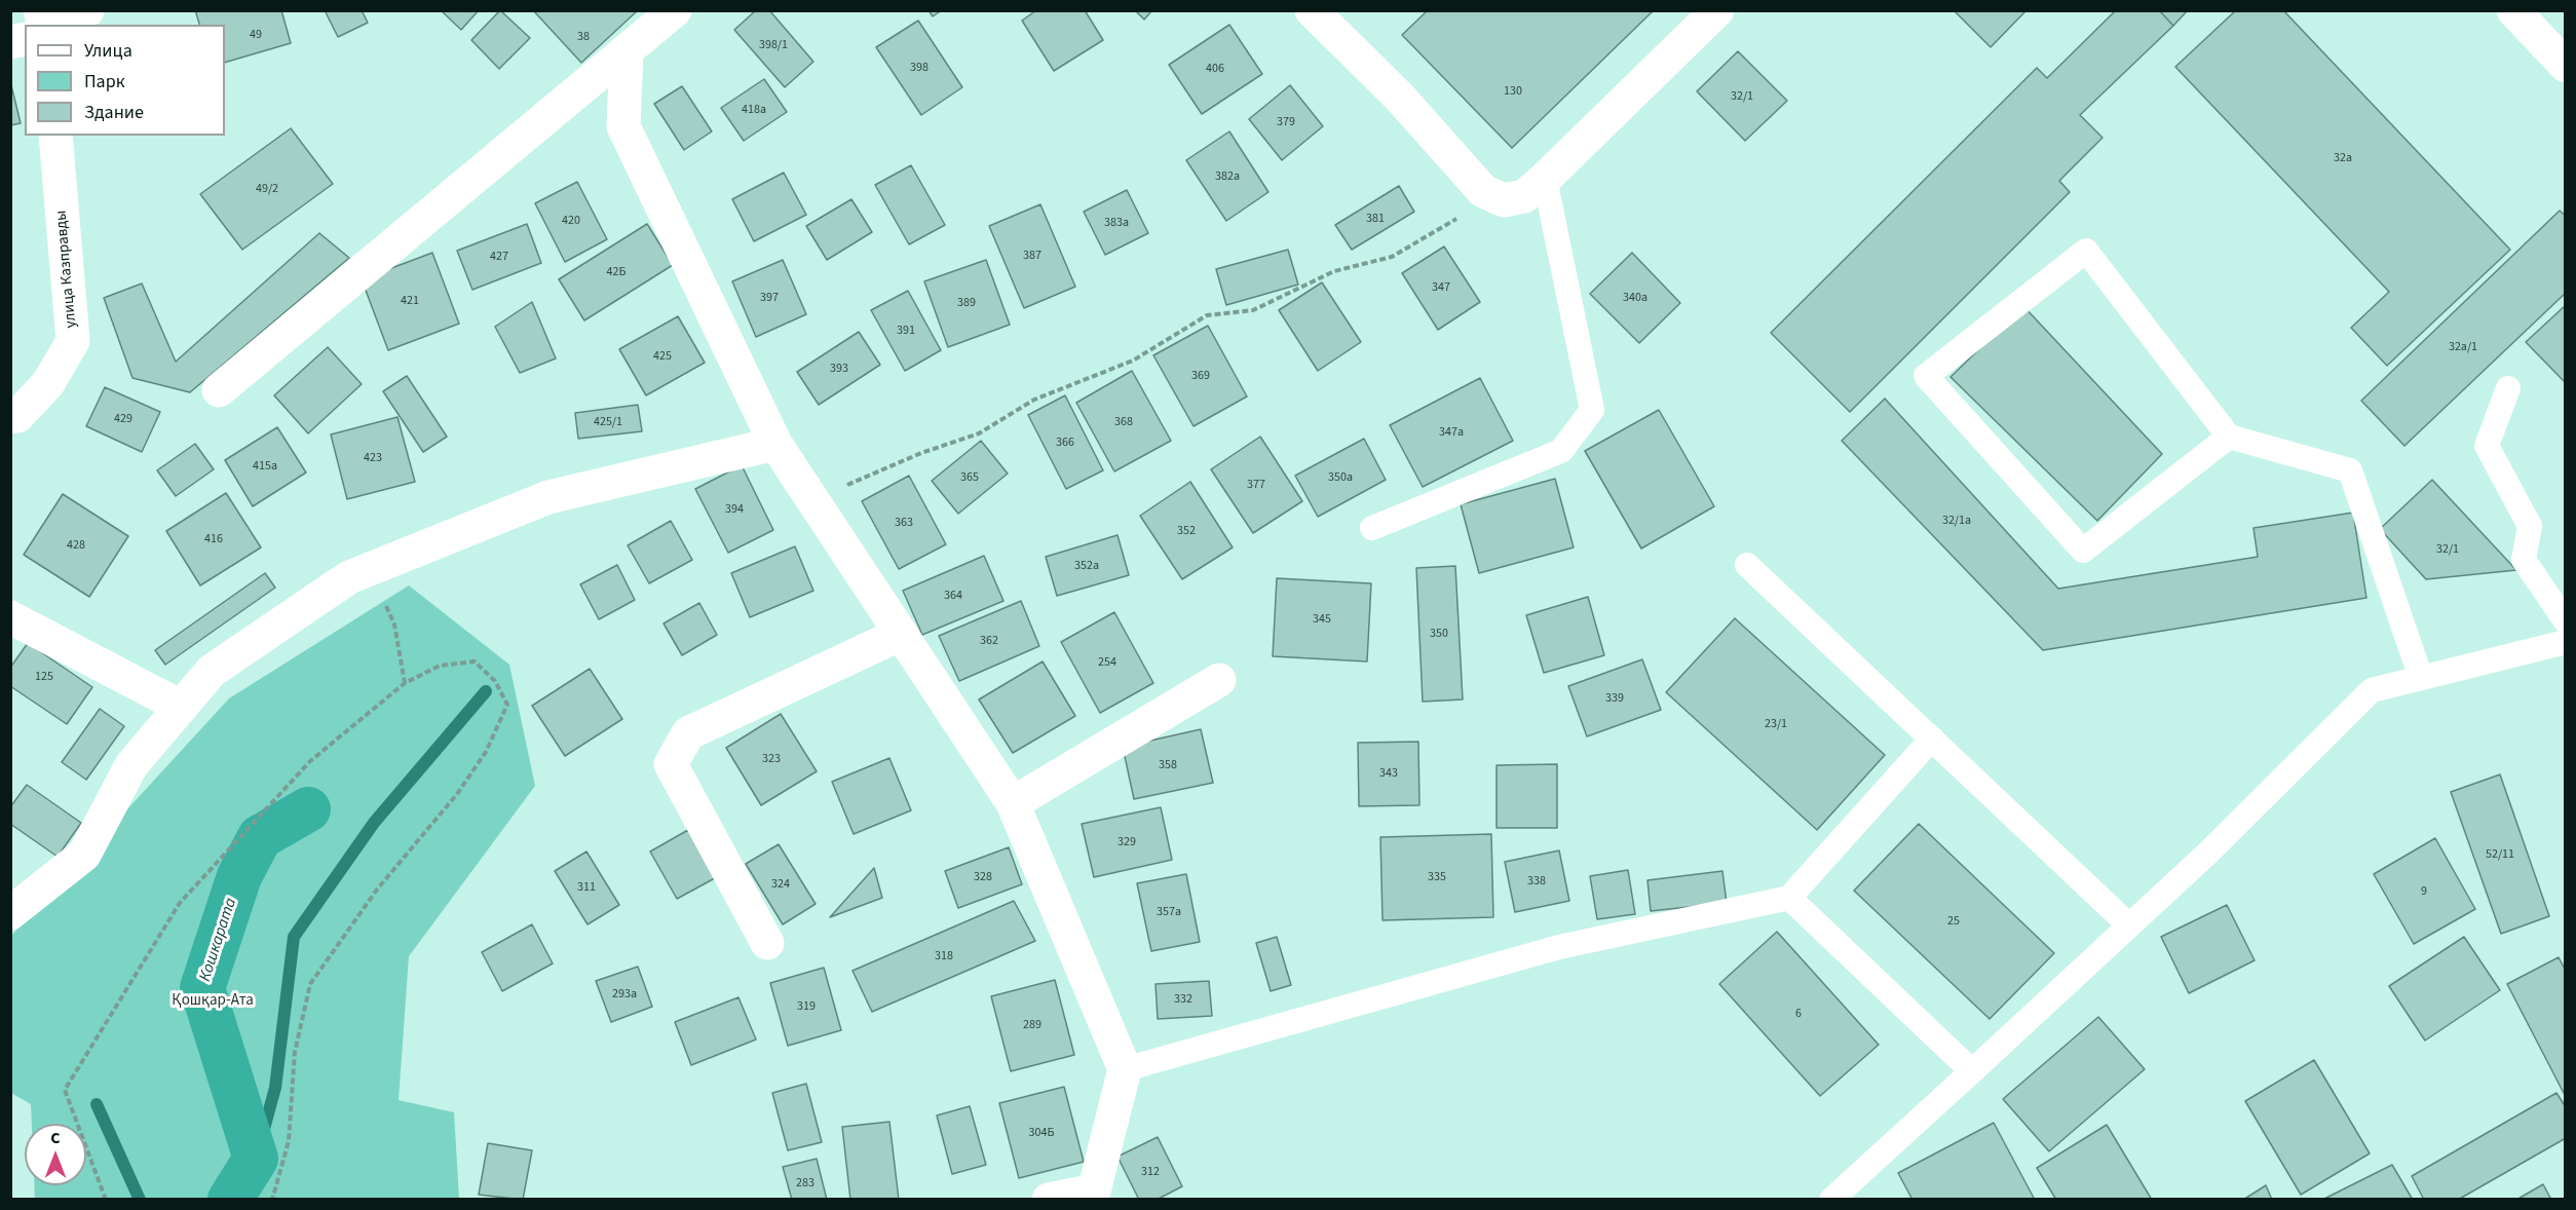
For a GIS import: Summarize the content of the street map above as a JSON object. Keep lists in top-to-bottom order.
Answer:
{
  "streets": {
    "street": ["улица Казправды"]
  },
  "water": ["Кошкарата"],
  "parks": ["Қошқар-Ата"],
  "house_numbers": [
    "49",
    "38",
    "398/1",
    "398",
    "406",
    "130",
    "32/1",
    "418а",
    "379",
    "32а",
    "382а",
    "49/2",
    "381",
    "420",
    "383а",
    "387",
    "427",
    "42Б",
    "347",
    "397",
    "340а",
    "421",
    "389",
    "391",
    "32а/1",
    "425",
    "393",
    "369",
    "429",
    "425/1",
    "368",
    "347а",
    "366",
    "423",
    "415а",
    "365",
    "350а",
    "377",
    "394",
    "32/1а",
    "363",
    "352",
    "416",
    "428",
    "32/1",
    "352а",
    "364",
    "345",
    "350",
    "362",
    "254",
    "125",
    "339",
    "23/1",
    "323",
    "358",
    "343",
    "329",
    "52/11",
    "328",
    "335",
    "338",
    "324",
    "311",
    "9",
    "357а",
    "25",
    "318",
    "293а",
    "332",
    "319",
    "6",
    "289",
    "304Б",
    "312",
    "283"
  ],
  "legend": ["Улица", "Парк", "Здание"],
  "north": "top"
}
